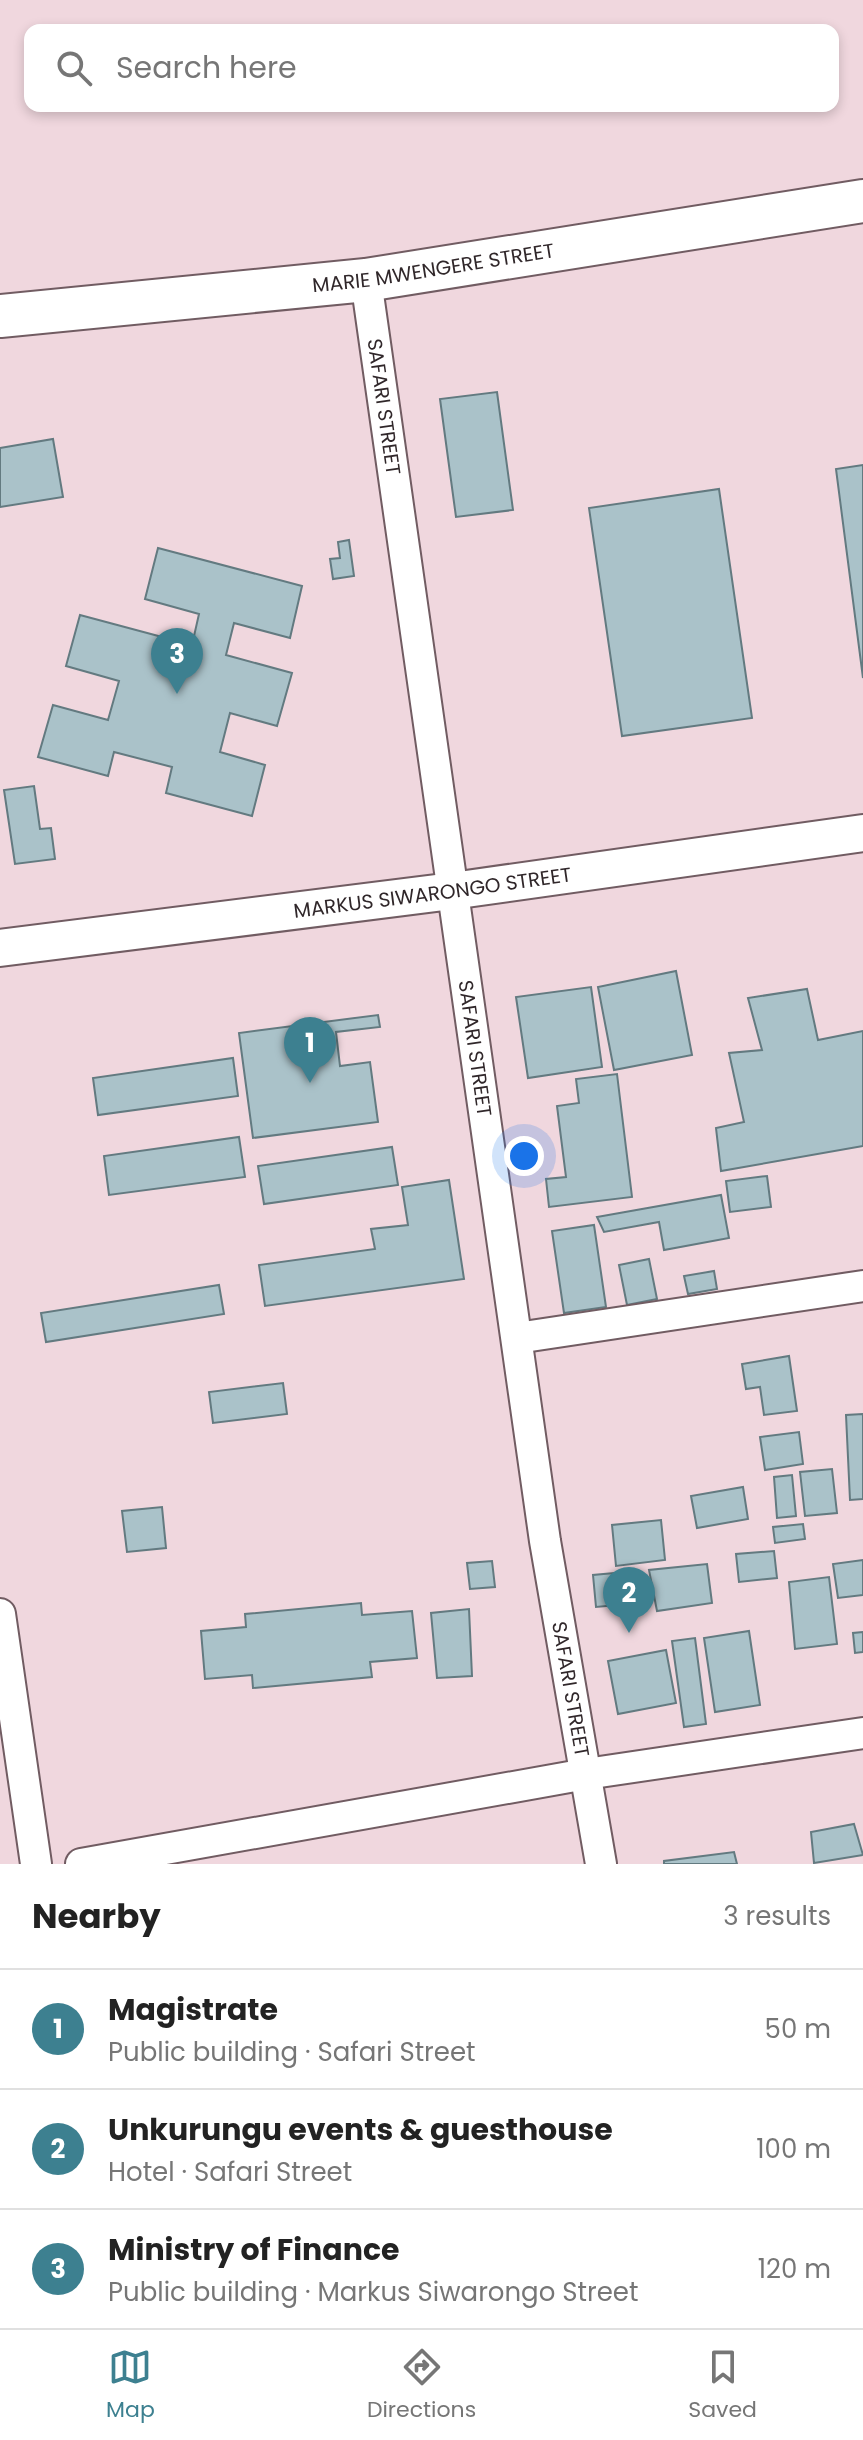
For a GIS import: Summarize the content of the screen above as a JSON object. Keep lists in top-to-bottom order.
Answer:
{
  "streets": {
    "main road": ["MARIE MWENGERE STREET"],
    "street": ["SAFARI STREET", "MARKUS SIWARONGO STREET"]
  },
  "crossings": [
    ["MARIE MWENGERE STREET", "SAFARI STREET"],
    ["SAFARI STREET", "MARKUS SIWARONGO STREET"]
  ],
  "page": {
    "search": "Search here",
    "pins": ["3", "1", "2"],
    "heading": ["Nearby", "3 results"],
    "list": [
      {
        "mark": "1",
        "name": "Magistrate",
        "note": "Public building · Safari Street",
        "value": "50 m"
      },
      {
        "mark": "2",
        "name": "Unkurungu events & guesthouse",
        "note": "Hotel · Safari Street",
        "value": "100 m"
      },
      {
        "mark": "3",
        "name": "Ministry of Finance",
        "note": "Public building · Markus Siwarongo Street",
        "value": "120 m"
      }
    ],
    "nav": ["Map", "Directions", "Saved"]
  }
}
